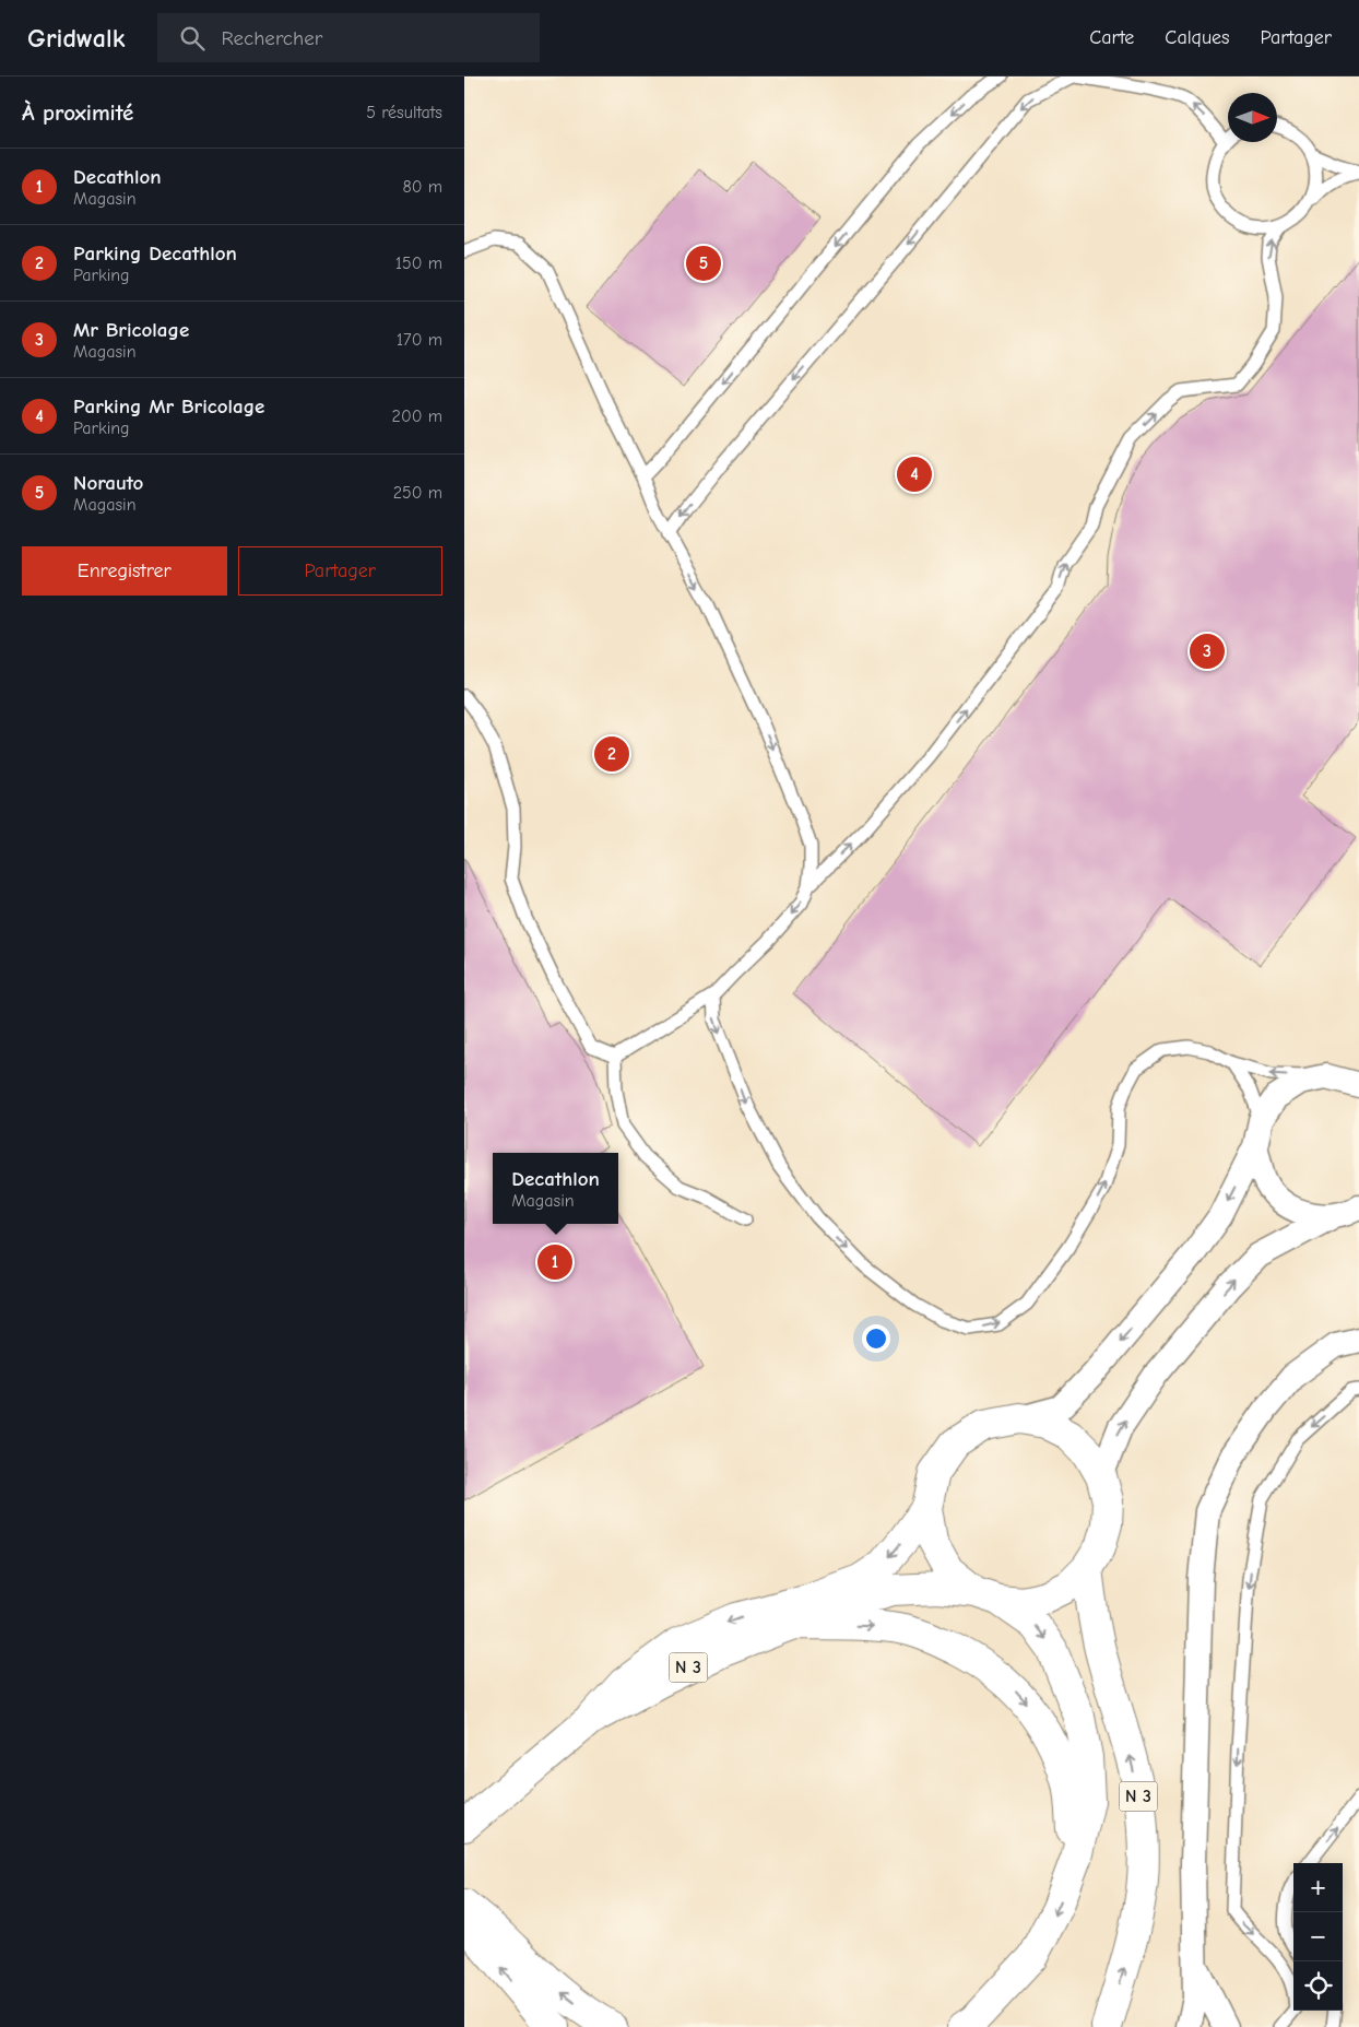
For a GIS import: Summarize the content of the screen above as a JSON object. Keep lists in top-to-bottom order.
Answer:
{
  "streets": {
    "main road": ["N 3"]
  },
  "north": "right",
  "page": {
    "header": "Gridwalk",
    "search": "Rechercher",
    "nav": ["Carte", "Calques", "Partager"],
    "heading": ["À proximité", "5 résultats"],
    "list": [
      {
        "mark": "1",
        "name": "Decathlon",
        "note": "Magasin",
        "value": "80 m"
      },
      {
        "mark": "2",
        "name": "Parking Decathlon",
        "note": "Parking",
        "value": "150 m"
      },
      {
        "mark": "3",
        "name": "Mr Bricolage",
        "note": "Magasin",
        "value": "170 m"
      },
      {
        "mark": "4",
        "name": "Parking Mr Bricolage",
        "note": "Parking",
        "value": "200 m"
      },
      {
        "mark": "5",
        "name": "Norauto",
        "note": "Magasin",
        "value": "250 m"
      }
    ],
    "pins": [
      "5",
      "4",
      "3",
      "2",
      "1"
    ],
    "buttons": ["Enregistrer", "Partager"],
    "popup": ["Decathlon", "Magasin"],
    "map_buttons": ["+", "−"]
  }
}
